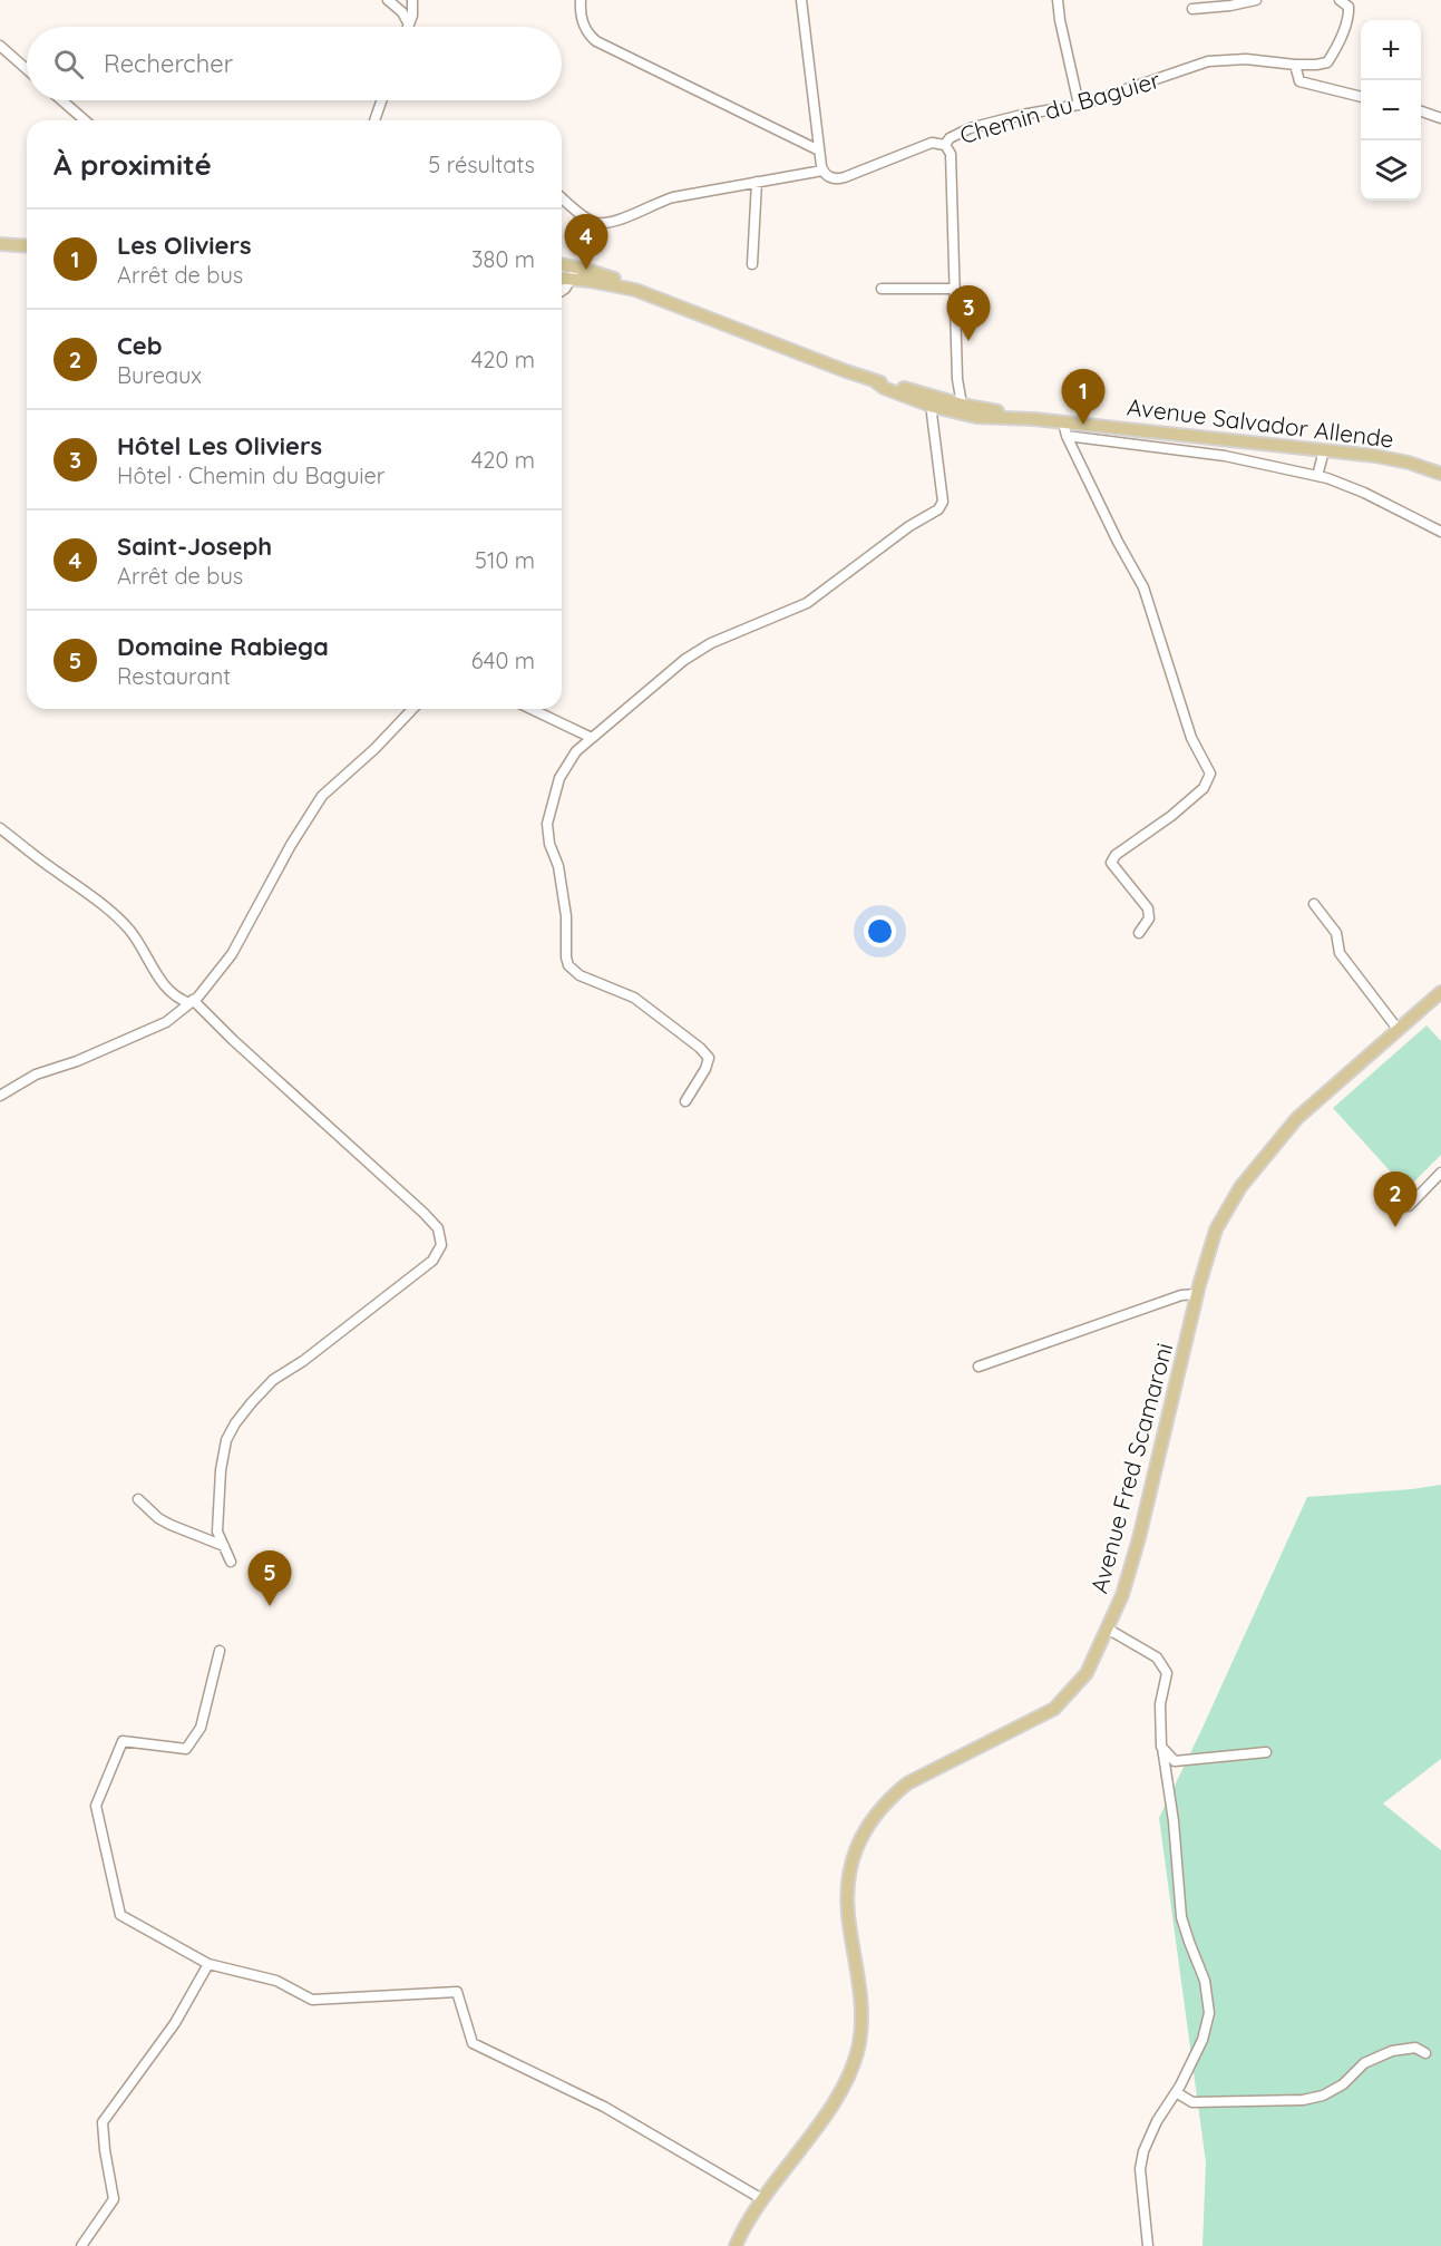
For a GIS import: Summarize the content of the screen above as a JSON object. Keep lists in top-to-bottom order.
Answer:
{
  "streets": {
    "main road": ["Avenue Salvador Allende", "Avenue Fred Scamaroni"],
    "street": ["Chemin du Baguier"]
  },
  "crossings": [
    ["Chemin du Baguier", "Avenue Salvador Allende"]
  ],
  "page": {
    "map_buttons": ["+", "−"],
    "search": "Rechercher",
    "heading": ["À proximité", "5 résultats"],
    "list": [
      {
        "mark": "1",
        "name": "Les Oliviers",
        "note": "Arrêt de bus",
        "value": "380 m"
      },
      {
        "mark": "2",
        "name": "Ceb",
        "note": "Bureaux",
        "value": "420 m"
      },
      {
        "mark": "3",
        "name": "Hôtel Les Oliviers",
        "note": "Hôtel · Chemin du Baguier",
        "value": "420 m"
      },
      {
        "mark": "4",
        "name": "Saint-Joseph",
        "note": "Arrêt de bus",
        "value": "510 m"
      },
      {
        "mark": "5",
        "name": "Domaine Rabiega",
        "note": "Restaurant",
        "value": "640 m"
      }
    ],
    "pins": [
      "4",
      "3",
      "1",
      "2",
      "5"
    ]
  }
}
